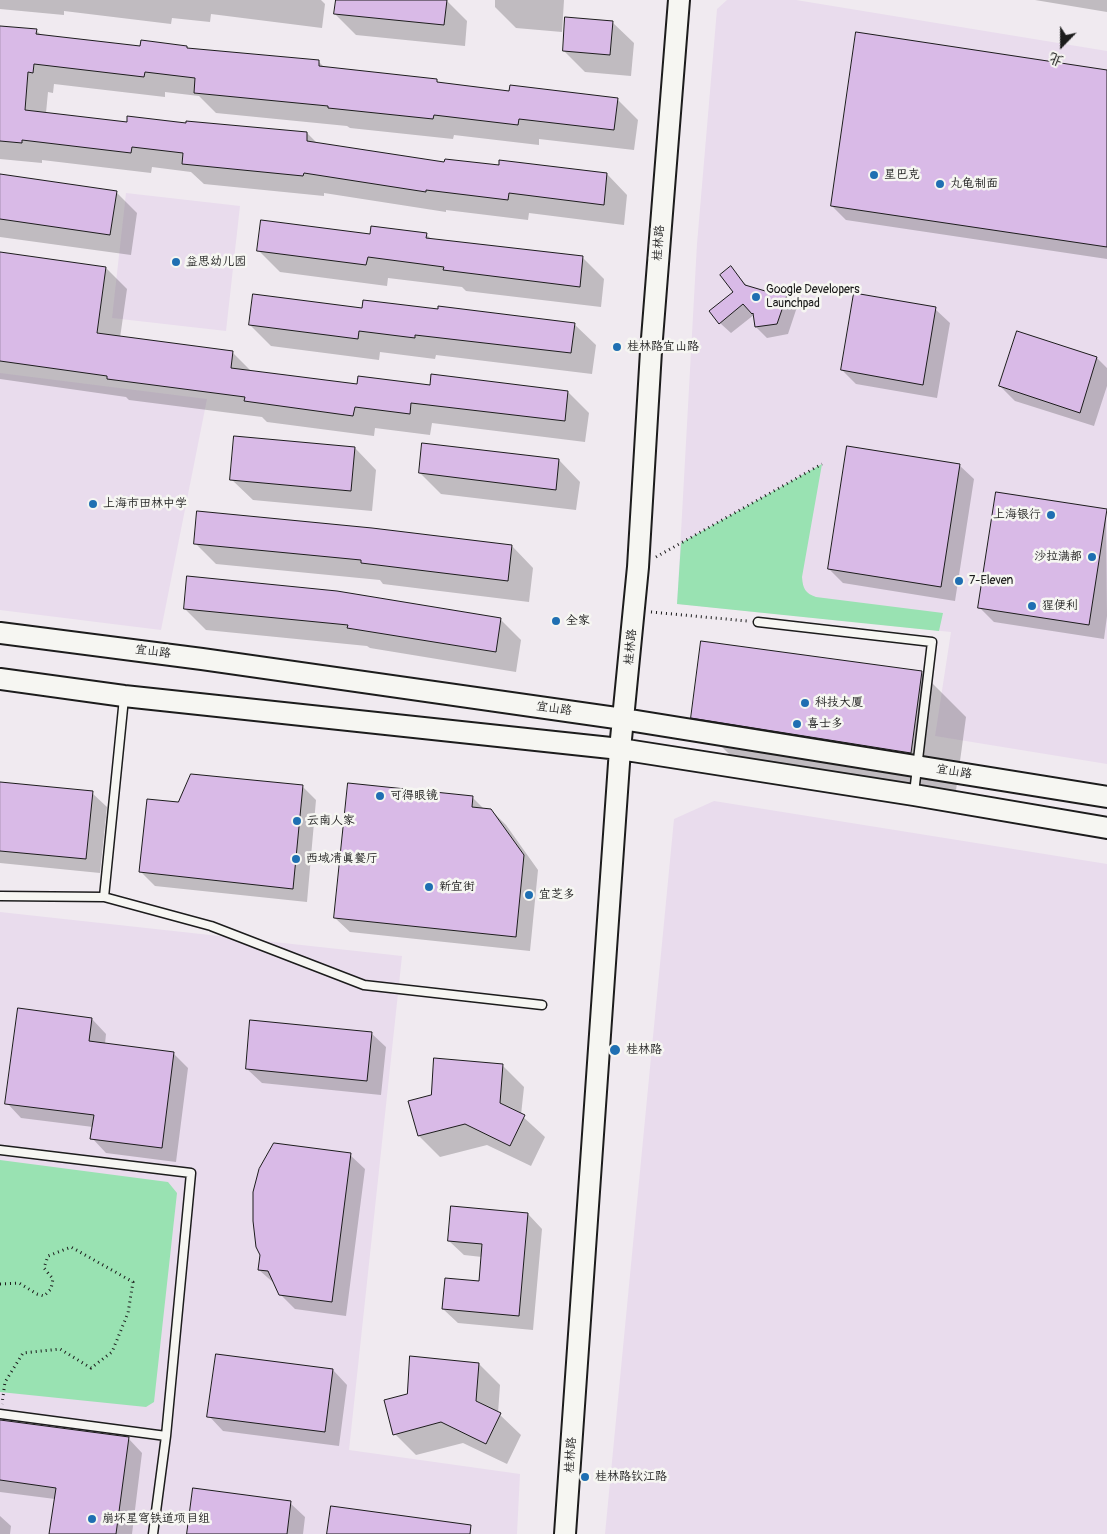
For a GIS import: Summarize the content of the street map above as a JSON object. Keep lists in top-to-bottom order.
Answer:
{
  "streets": {
    "main road": ["桂林路", "宜山路"]
  },
  "crossings": [
    ["桂林路", "宜山路"]
  ],
  "places": [
    "星巴克",
    "丸龟制面",
    "益思幼儿园",
    "Google Developers Launchpad",
    "桂林路宜山路",
    "上海市田林中学",
    "上海银行",
    "沙拉满都",
    "7-Eleven",
    "猩便利",
    "全家",
    "科技大厦",
    "喜士多",
    "可得眼镜",
    "云南人家",
    "西域凊真餐厅",
    "新宜街",
    "宜芝多",
    "桂林路",
    "桂林路钦江路",
    "崩坏星穹铁道项目组"
  ],
  "north": "bottom"
}
